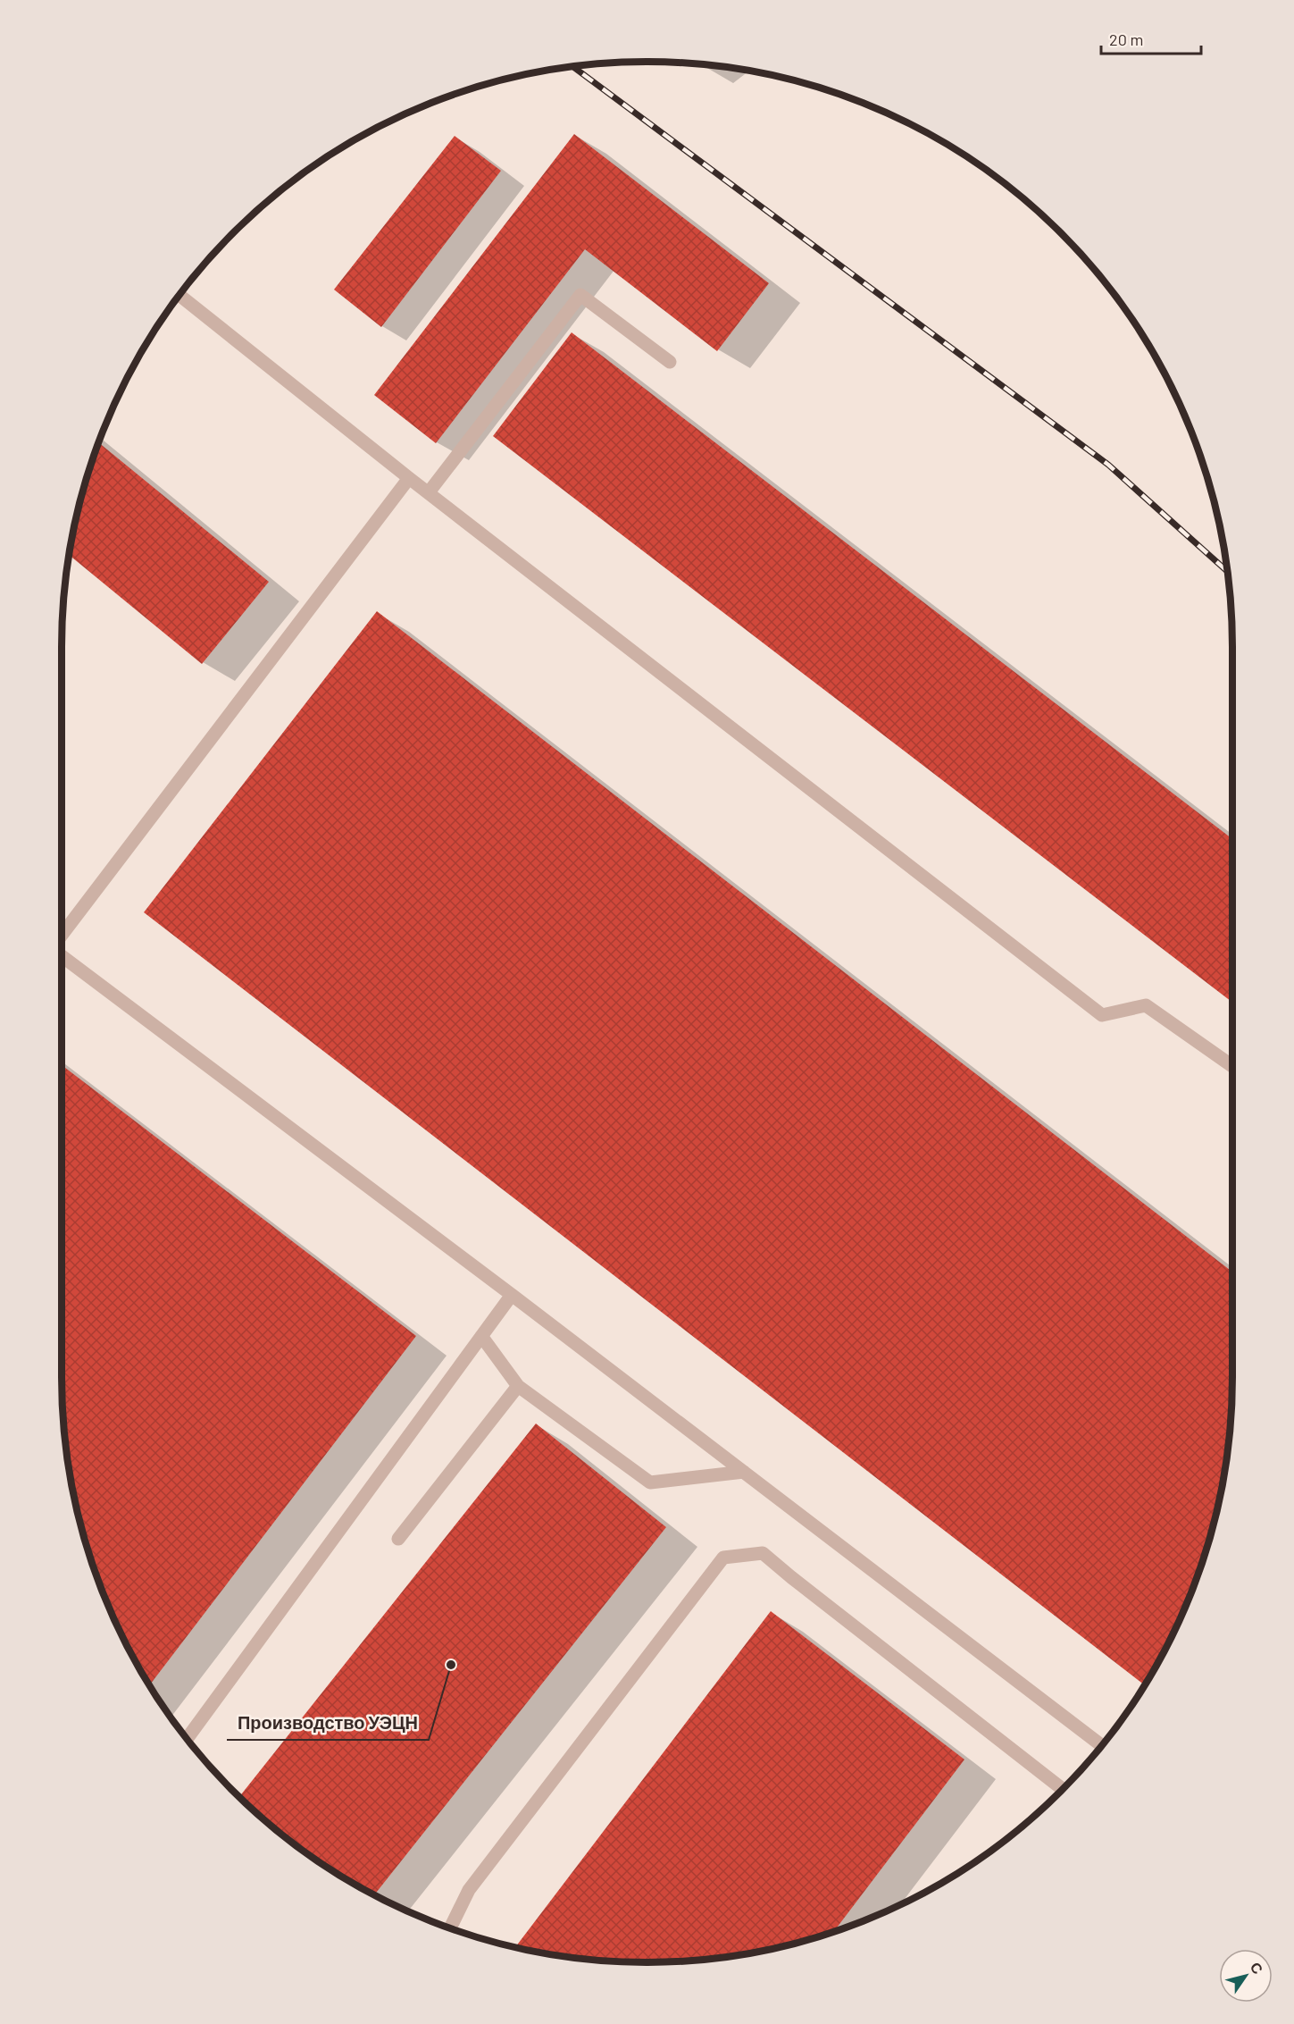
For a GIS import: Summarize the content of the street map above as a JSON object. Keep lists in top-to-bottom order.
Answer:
{
  "places": ["Производство УЭЦН"],
  "scale_bar": "20 m",
  "north": "top right"
}
